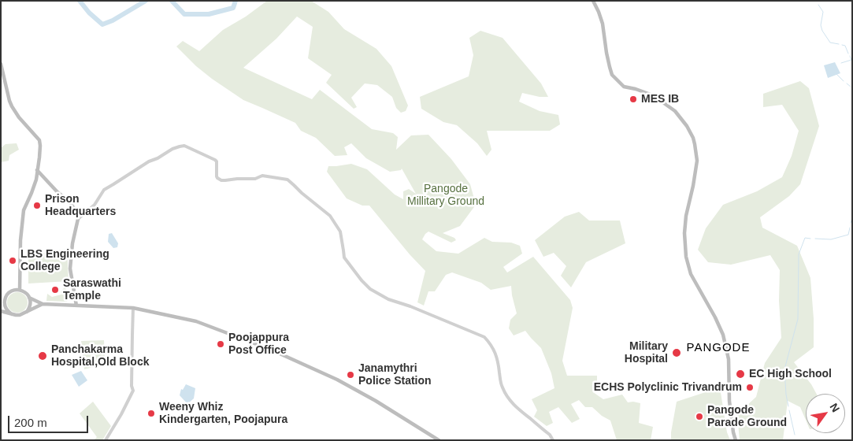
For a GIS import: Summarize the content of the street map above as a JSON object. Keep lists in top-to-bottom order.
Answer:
{
  "districts": ["PANGODE"],
  "parks": ["Pangode Millitary Ground"],
  "places": [
    "MES IB",
    "Prison Headquarters",
    "LBS Engineering College",
    "Saraswathi Temple",
    "Poojappura Post Office",
    "Military Hospital",
    "Panchakarma Hospital,Old Block",
    "EC High School",
    "Janamythri Police Station",
    "ECHS Polyclinic Trivandrum",
    "Weeny Whiz Kindergarten, Poojapura",
    "Pangode Parade Ground"
  ],
  "scale_bar": "200 m",
  "north": "top right"
}
